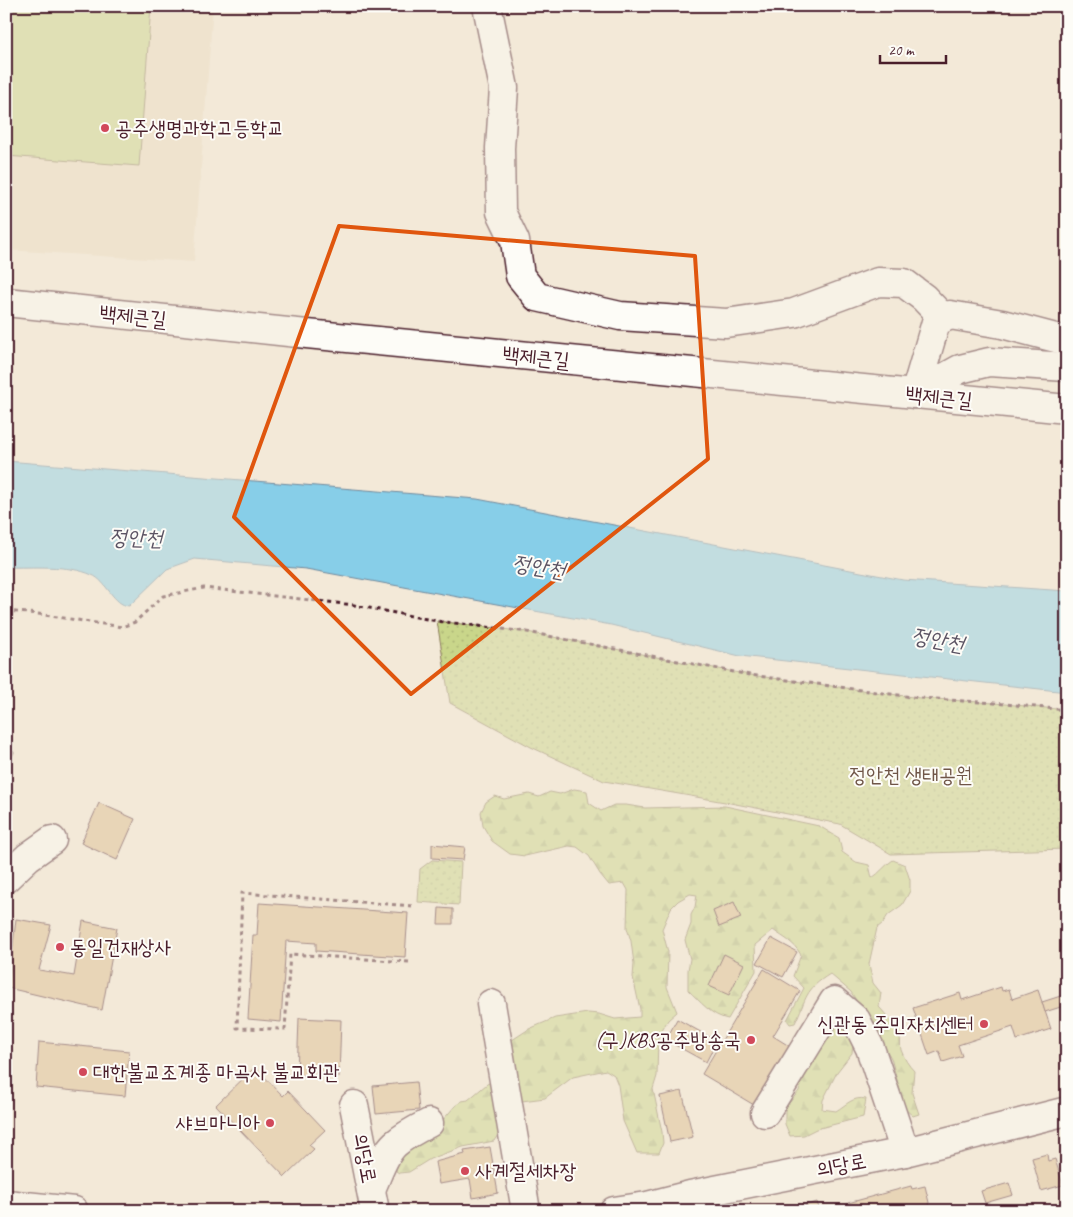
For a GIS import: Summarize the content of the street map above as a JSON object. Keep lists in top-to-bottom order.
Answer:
{
  "streets": {
    "main road": ["백제큰길", "의당로"]
  },
  "water": ["정안천"],
  "parks": ["정안천 생태공원"],
  "places": [
    "공주생명과학고등학교",
    "동일건재상사",
    "신관동 주민자치센터",
    "(구)KBS공주방송국",
    "대한불교조계종 마곡사 불교회관",
    "샤브마니아",
    "사계절세차장"
  ],
  "scale_bar": "20 m"
}
